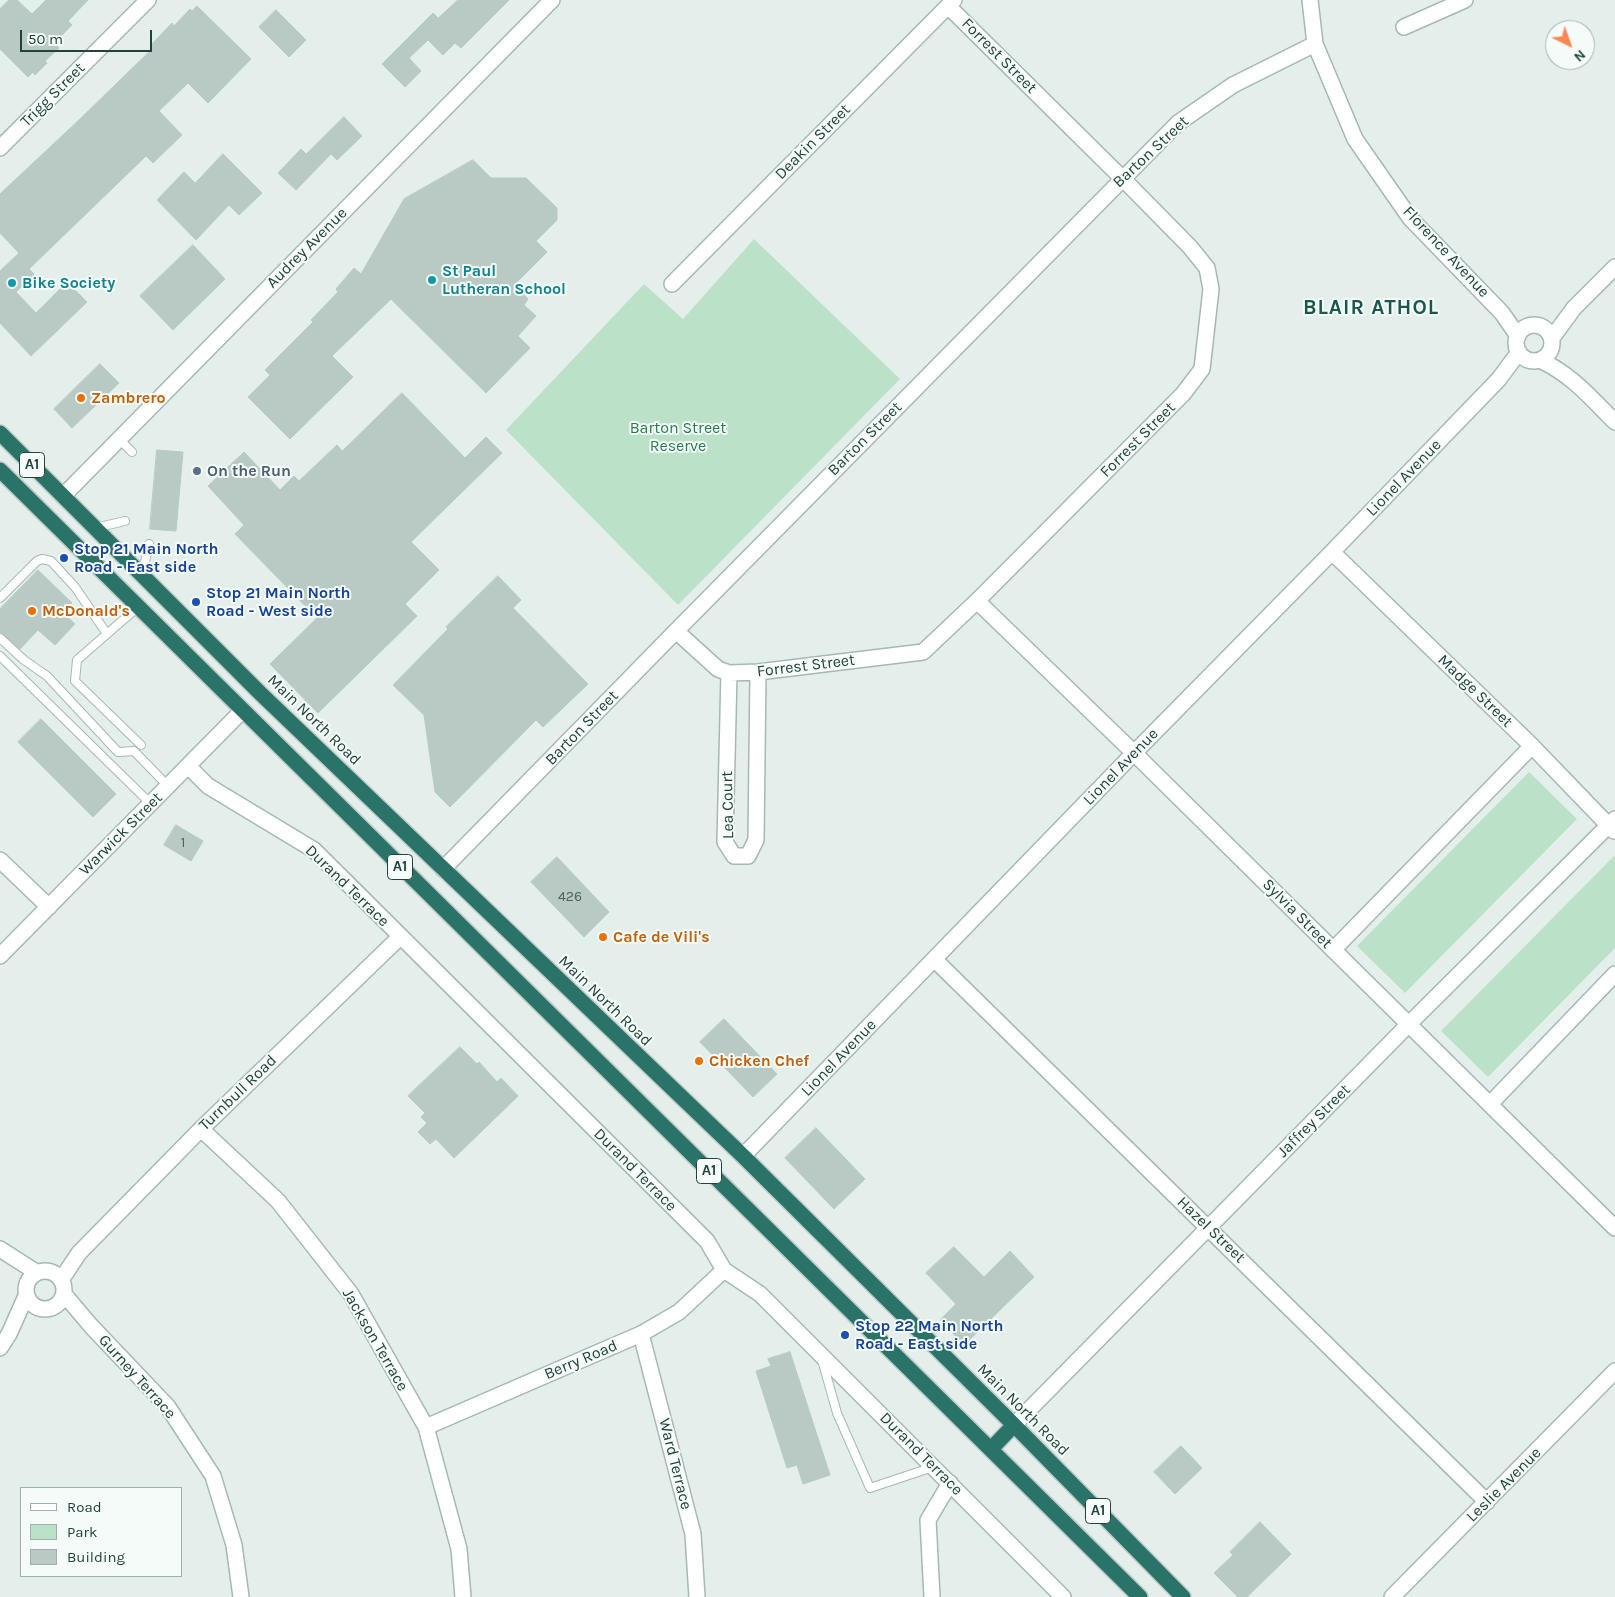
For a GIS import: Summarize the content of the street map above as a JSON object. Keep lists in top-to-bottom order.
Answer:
{
  "streets": {
    "highway": ["A1", "Main North Road"],
    "street": [
      "Forrest Street",
      "Trigg Street",
      "Deakin Street",
      "Barton Street",
      "Audrey Avenue",
      "Florence Avenue",
      "Lionel Avenue",
      "Madge Street",
      "Lea Court",
      "Warwick Street",
      "Durand Terrace",
      "Sylvia Street",
      "Turnbull Road",
      "Jaffrey Street",
      "Hazel Street",
      "Jackson Terrace",
      "Berry Road",
      "Gurney Terrace",
      "Ward Terrace",
      "Leslie Avenue"
    ]
  },
  "crossings": [
    ["Forrest Street", "Deakin Street"],
    ["Forrest Street", "Barton Street"],
    ["Forrest Street", "Lea Court"],
    ["Forrest Street", "Sylvia Street"],
    ["Barton Street", "Florence Avenue"],
    ["Barton Street", "Main North Road"],
    ["Audrey Avenue", "Main North Road"],
    ["Florence Avenue", "Lionel Avenue"],
    ["A1", "Warwick Street"],
    ["Lionel Avenue", "Madge Street"],
    ["Lionel Avenue", "Main North Road"],
    ["Lionel Avenue", "Sylvia Street"],
    ["Lionel Avenue", "Hazel Street"],
    ["Madge Street", "Jaffrey Street"],
    ["Main North Road", "Jaffrey Street"],
    ["Warwick Street", "Durand Terrace"],
    ["Durand Terrace", "Turnbull Road"],
    ["Durand Terrace", "Berry Road"],
    ["Sylvia Street", "Jaffrey Street"],
    ["Turnbull Road", "Jackson Terrace"],
    ["Turnbull Road", "Gurney Terrace"],
    ["Jaffrey Street", "Hazel Street"],
    ["Hazel Street", "Leslie Avenue"],
    ["Jackson Terrace", "Berry Road"],
    ["Berry Road", "Ward Terrace"]
  ],
  "districts": ["BLAIR ATHOL"],
  "parks": ["Barton Street Reserve"],
  "places": [
    "St Paul Lutheran School",
    "Bike Society",
    "Zambrero",
    "On the Run",
    "Stop 21 Main North Road - East side",
    "Stop 21 Main North Road - West side",
    "McDonald's",
    "Cafe de Vili's",
    "Chicken Chef",
    "Stop 22 Main North Road - East side"
  ],
  "house_numbers": ["1", "426"],
  "legend": ["Road", "Park", "Building"],
  "scale_bar": "50 m",
  "north": "bottom right"
}
